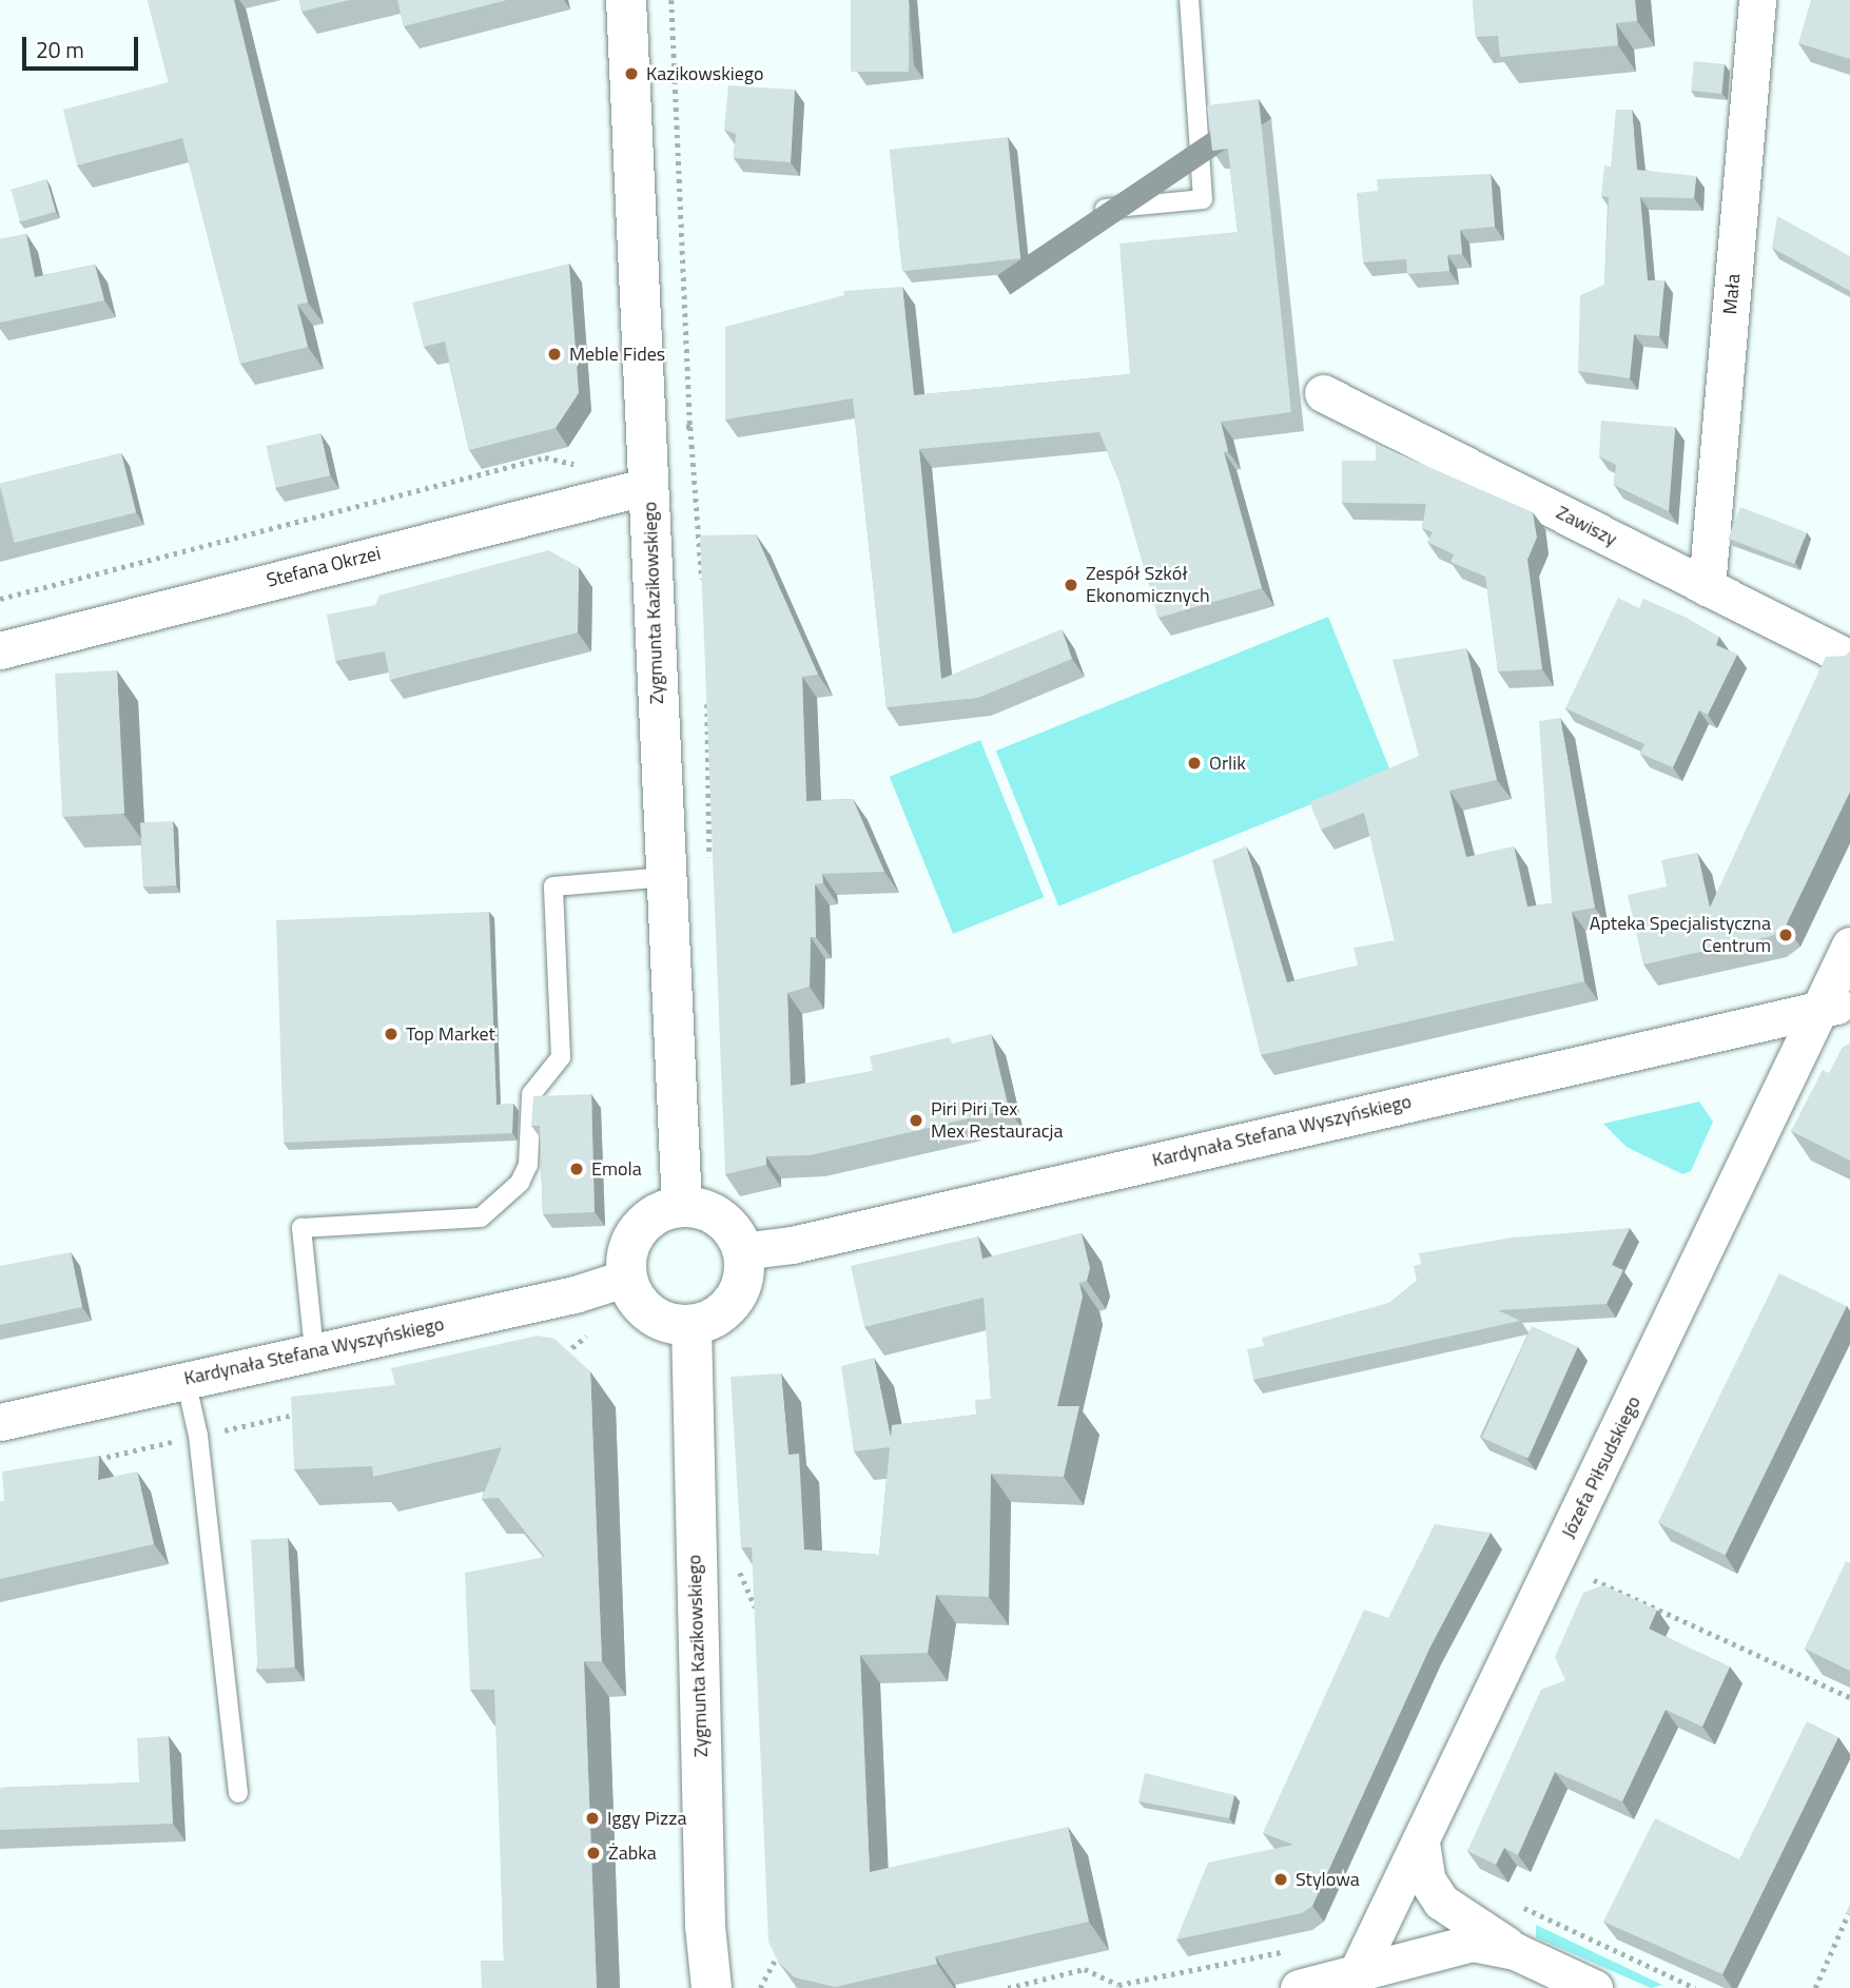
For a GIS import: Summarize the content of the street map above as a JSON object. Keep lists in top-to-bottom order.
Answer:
{
  "streets": {
    "street": [
      "Mała",
      "Zawiszy",
      "Stefana Okrzei",
      "Zygmunta Kazikowskiego",
      "Kardynała Stefana Wyszyńskiego",
      "Józefa Piłsudskiego"
    ]
  },
  "crossings": [
    ["Mała", "Zawiszy"],
    ["Stefana Okrzei", "Zygmunta Kazikowskiego"],
    ["Zygmunta Kazikowskiego", "Kardynała Stefana Wyszyńskiego"],
    ["Kardynała Stefana Wyszyńskiego", "Józefa Piłsudskiego"]
  ],
  "places": [
    "Kazikowskiego",
    "Meble Fides",
    "Zespół Szkół Ekonomicznych",
    "Orlik",
    "Apteka Specjalistyczna Centrum",
    "Top Market",
    "Piri Piri Tex Mex Restauracja",
    "Emola",
    "Iggy Pizza",
    "Żabka",
    "Stylowa"
  ],
  "scale_bar": "20 m"
}
